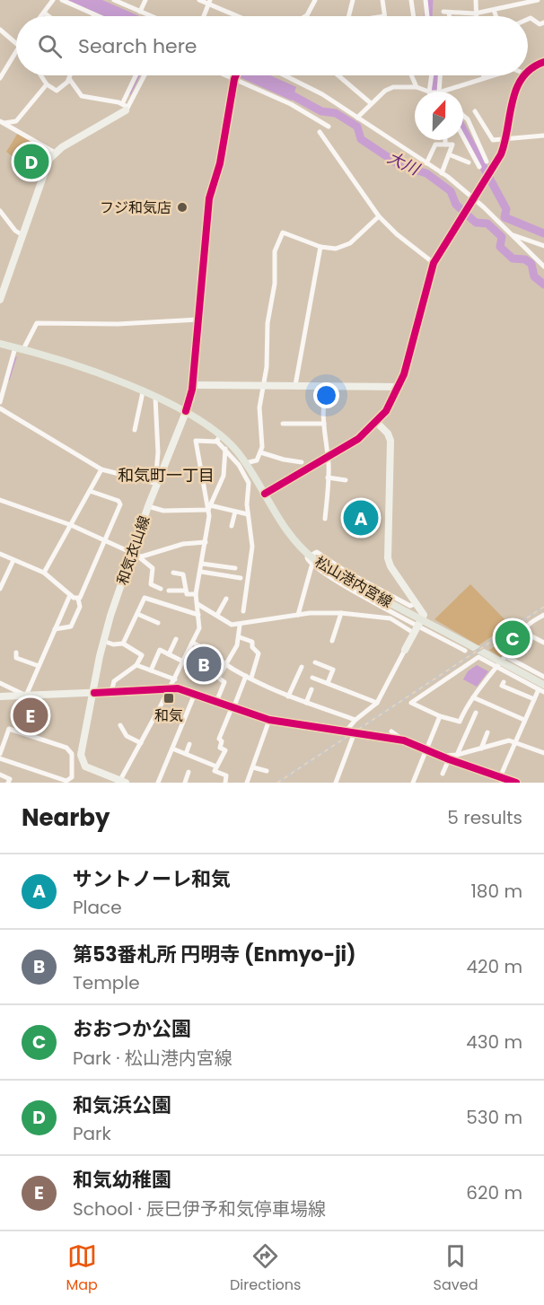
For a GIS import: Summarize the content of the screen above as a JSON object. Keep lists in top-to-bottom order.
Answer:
{
  "streets": {
    "main road": ["松山港内宮線"],
    "street": ["和気衣山線"]
  },
  "crossings": [
    ["和気衣山線", "松山港内宮線"]
  ],
  "districts": ["和気町一丁目"],
  "water": ["大川"],
  "places": {
    "other": ["フジ和気店"],
    "transit": ["和気"]
  },
  "north": "top",
  "page": {
    "search": "Search here",
    "pins": [
      "D",
      "A",
      "C",
      "B",
      "E"
    ],
    "heading": ["Nearby", "5 results"],
    "list": [
      {
        "mark": "A",
        "name": "サントノーレ和気",
        "note": "Place",
        "value": "180 m"
      },
      {
        "mark": "B",
        "name": "第53番札所 円明寺 (Enmyo-ji)",
        "note": "Temple",
        "value": "420 m"
      },
      {
        "mark": "C",
        "name": "おおつか公園",
        "note": "Park · 松山港内宮線",
        "value": "430 m"
      },
      {
        "mark": "D",
        "name": "和気浜公園",
        "note": "Park",
        "value": "530 m"
      },
      {
        "mark": "E",
        "name": "和気幼稚園",
        "note": "School · 辰巳伊予和気停車場線",
        "value": "620 m"
      }
    ],
    "nav": ["Map", "Directions", "Saved"]
  }
}
